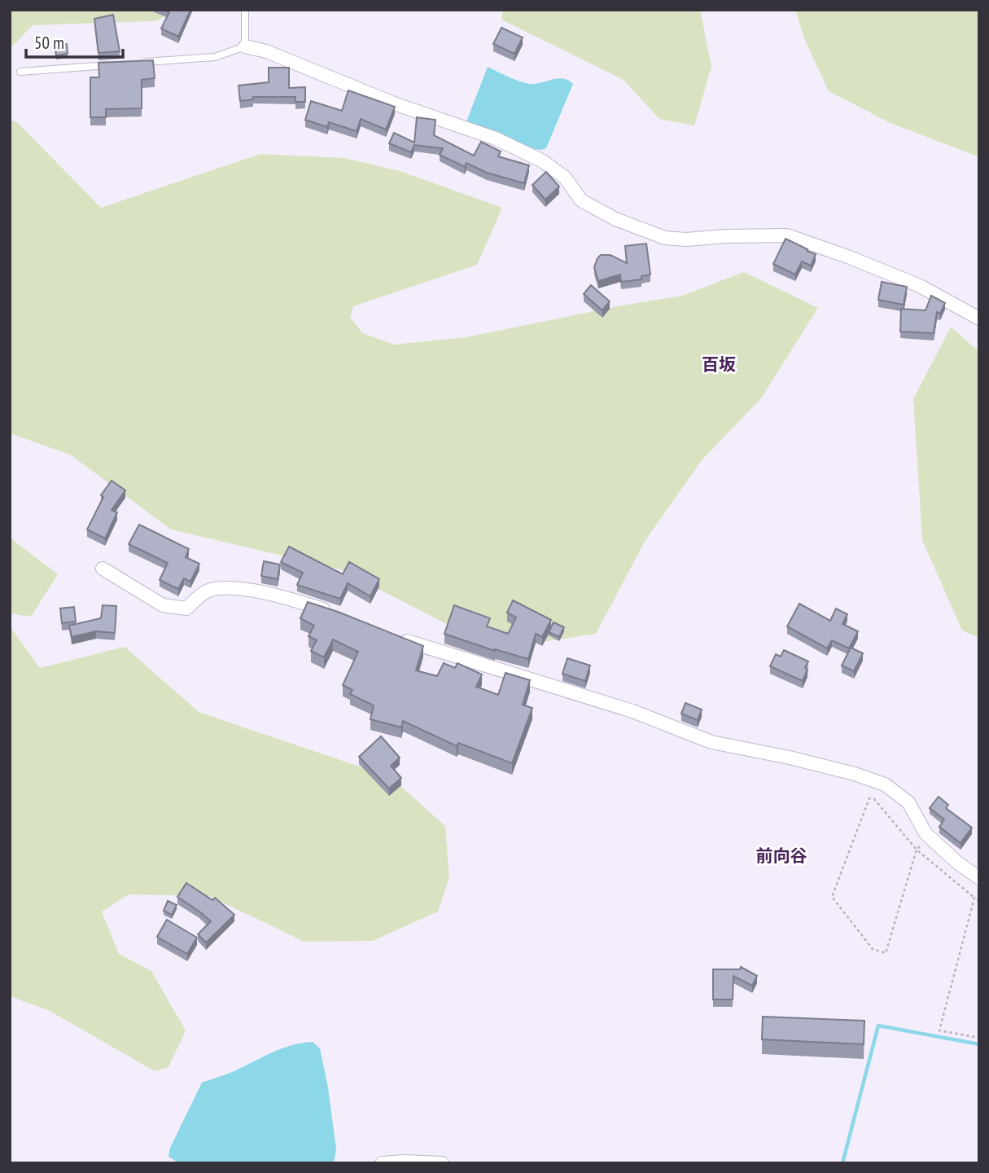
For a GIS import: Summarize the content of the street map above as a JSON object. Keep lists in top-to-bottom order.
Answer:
{
  "districts": ["百坂", "前向谷"],
  "scale_bar": "50 m"
}
